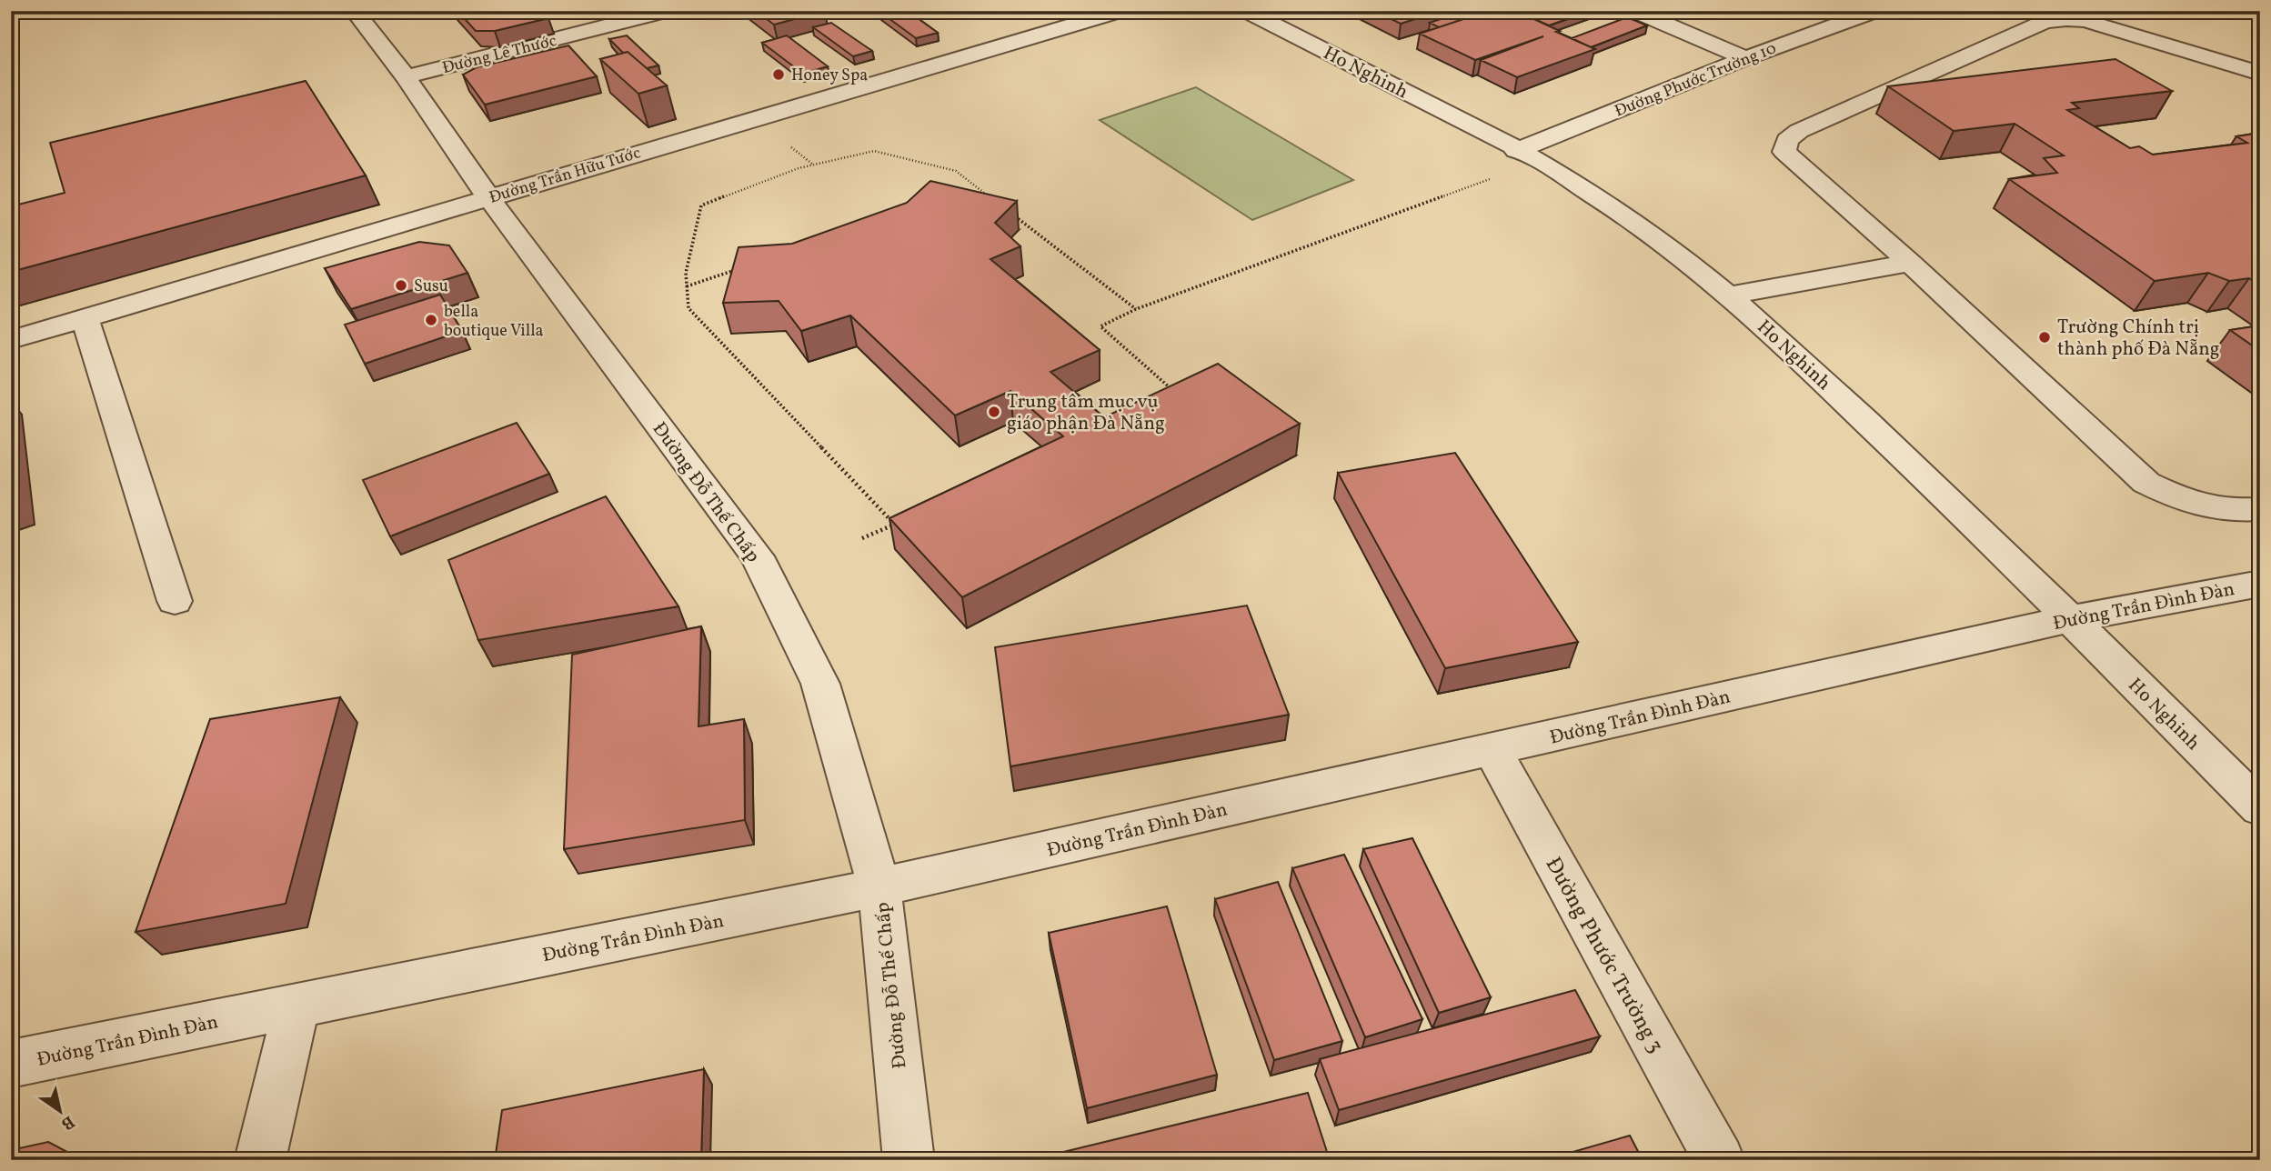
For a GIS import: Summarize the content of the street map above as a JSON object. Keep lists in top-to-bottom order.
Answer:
{
  "streets": {
    "street": [
      "Đường Lê Thước",
      "Ho Nghinh",
      "Đường Phước Trường 10",
      "Đường Trần Hữu Tước",
      "Đường Đỗ Thế Chấp",
      "Đường Trần Đình Đàn",
      "Đường Phước Trường 3"
    ]
  },
  "crossings": [
    ["Đường Lê Thước", "Đường Đỗ Thế Chấp"],
    ["Ho Nghinh", "Đường Phước Trường 10"],
    ["Ho Nghinh", "Đường Trần Đình Đàn"],
    ["Đường Trần Hữu Tước", "Đường Đỗ Thế Chấp"],
    ["Đường Đỗ Thế Chấp", "Đường Trần Đình Đàn"],
    ["Đường Trần Đình Đàn", "Đường Phước Trường 3"]
  ],
  "places": [
    "Honey Spa",
    "Susu",
    "bella boutique Villa",
    "Trường Chính trị thành phố Đà Nẵng",
    "Trung tâm mục vụ giáo phận Đà Nẵng"
  ],
  "north": "bottom right"
}
